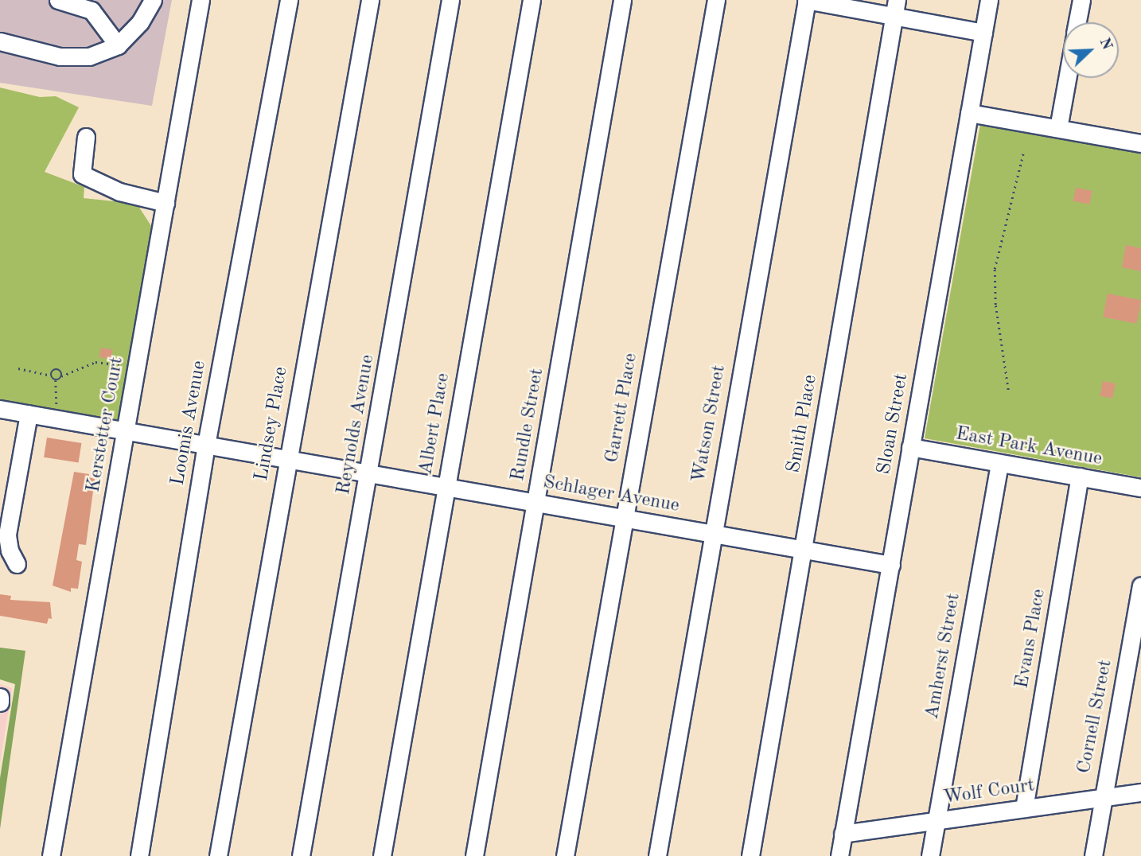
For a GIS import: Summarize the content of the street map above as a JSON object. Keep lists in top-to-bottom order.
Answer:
{
  "streets": {
    "street": [
      "Garrett Place",
      "Loomis Avenue",
      "Lindsey Place",
      "Albert Place",
      "Watson Street",
      "Smith Place",
      "Sloan Street",
      "Kerstetter Court",
      "Reynolds Avenue",
      "Rundle Street",
      "East Park Avenue",
      "Schlager Avenue",
      "Evans Place",
      "Amherst Street",
      "Cornell Street",
      "Wolf Court"
    ]
  },
  "crossings": [
    ["Garrett Place", "Schlager Avenue"],
    ["Loomis Avenue", "Schlager Avenue"],
    ["Lindsey Place", "Schlager Avenue"],
    ["Albert Place", "Schlager Avenue"],
    ["Watson Street", "Schlager Avenue"],
    ["Smith Place", "Schlager Avenue"],
    ["Sloan Street", "East Park Avenue"],
    ["Sloan Street", "Schlager Avenue"],
    ["Sloan Street", "Wolf Court"],
    ["Kerstetter Court", "Schlager Avenue"],
    ["Reynolds Avenue", "Schlager Avenue"],
    ["Rundle Street", "Schlager Avenue"],
    ["East Park Avenue", "Evans Place"],
    ["East Park Avenue", "Amherst Street"],
    ["Evans Place", "Wolf Court"],
    ["Amherst Street", "Wolf Court"],
    ["Cornell Street", "Wolf Court"]
  ],
  "north": "top right"
}
